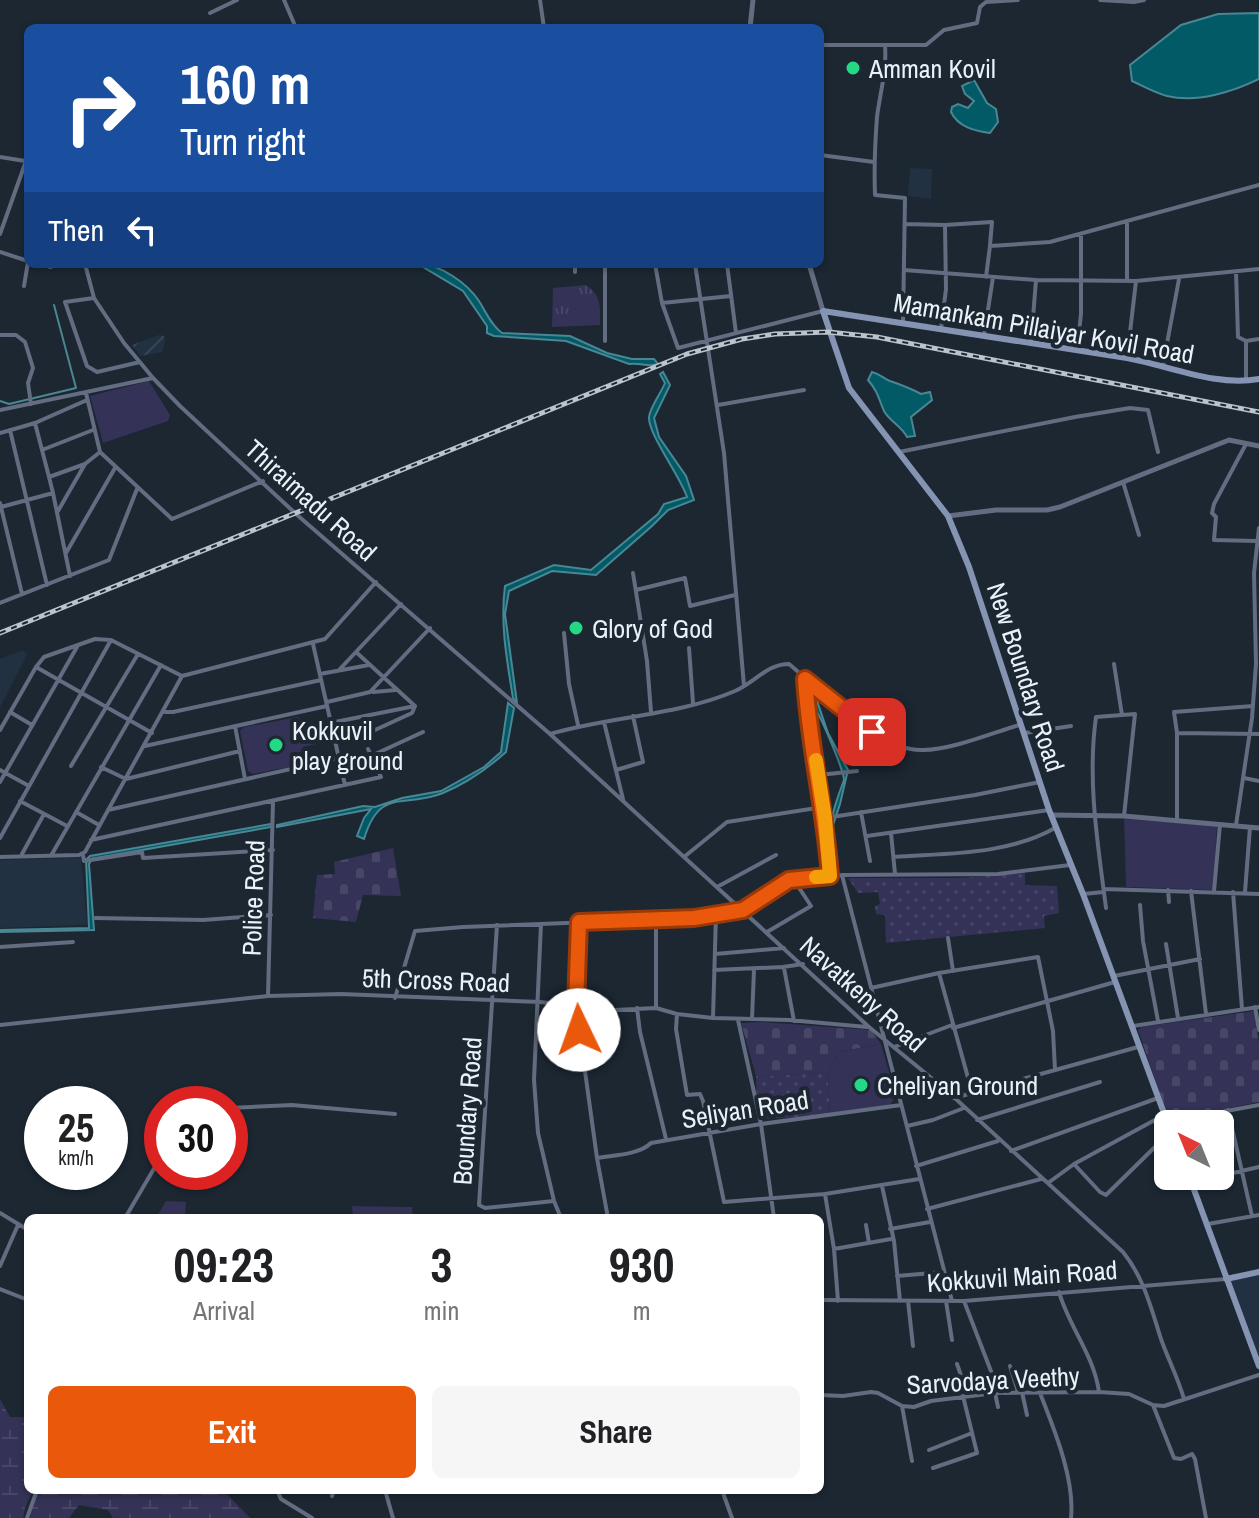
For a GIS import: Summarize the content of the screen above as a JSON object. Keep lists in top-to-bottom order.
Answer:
{
  "streets": {
    "main road": ["Mamankam Pillaiyar Kovil Road", "New Boundary Road"],
    "street": [
      "Thiraimadu Road",
      "Police Road",
      "5th Cross Road",
      "Navatkeny Road",
      "Seliyan Road",
      "Boundary Road",
      "Kokkuvil Main Road",
      "Sarvodaya Veethy"
    ]
  },
  "crossings": [
    ["Mamankam Pillaiyar Kovil Road", "New Boundary Road"],
    ["Thiraimadu Road", "Navatkeny Road"],
    ["Police Road", "5th Cross Road"],
    ["5th Cross Road", "Navatkeny Road"],
    ["5th Cross Road", "Boundary Road"],
    ["Navatkeny Road", "Kokkuvil Main Road"],
    ["Navatkeny Road", "Sarvodaya Veethy"]
  ],
  "places": [
    "Amman Kovil",
    "Glory of God",
    "Kokkuvil play ground",
    "Cheliyan Ground"
  ],
  "north": "top left",
  "page": {
    "turn": ["160 m", "Turn right"],
    "then": "Then",
    "speed": "25 km/h",
    "limit": "30",
    "eta": [
      "09:23",
      "Arrival",
      "3",
      "min",
      "930",
      "m"
    ],
    "buttons": ["Exit", "Share"]
  }
}
